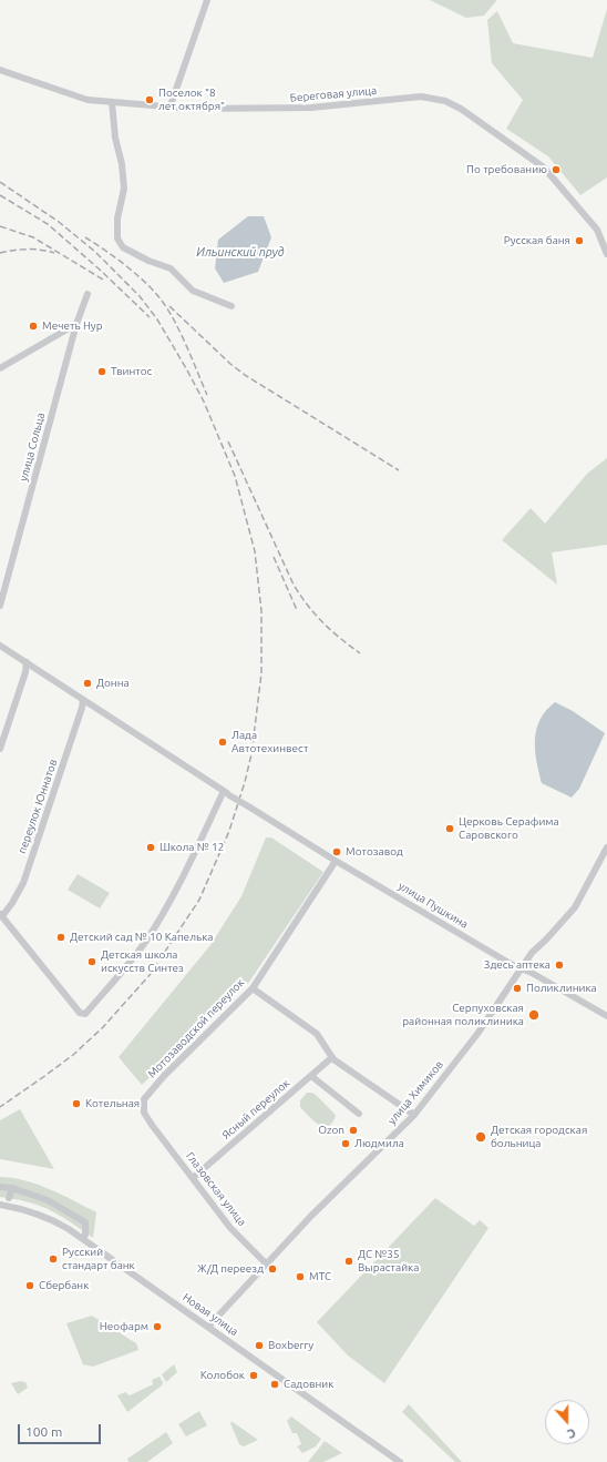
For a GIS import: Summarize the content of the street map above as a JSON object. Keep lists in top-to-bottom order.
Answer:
{
  "streets": {
    "street": [
      "Береговая улица",
      "улица Сольца",
      "переулок Юннатов",
      "улица Пушкина",
      "Мотозаводской переулок",
      "улица Химиков",
      "Ясный переулок",
      "Глазовская улица",
      "Новая улица"
    ]
  },
  "crossings": [
    ["улица Пушкина", "Мотозаводской переулок"],
    ["улица Пушкина", "улица Химиков"],
    ["Мотозаводской переулок", "Глазовская улица"],
    ["улица Химиков", "Глазовская улица"],
    ["улица Химиков", "Новая улица"],
    ["Ясный переулок", "Глазовская улица"]
  ],
  "water": ["Ильинский пруд"],
  "places": [
    "Поселок \"8 лет октября\"",
    "По требованию",
    "Русская баня",
    "Мечеть Нур",
    "Твинтос",
    "Донна",
    "Лада Автотехинвест",
    "Церковь Серафима Саровского",
    "Школа № 12",
    "Мотозавод",
    "Детский сад № 10 Капелька",
    "Детская школа искусств Синтез",
    "Здесь аптека",
    "Поликлиника",
    "Серпуховская районная поликлиника",
    "Котельная",
    "Ozon",
    "Детская городская больница",
    "Людмила",
    "Русский стандарт банк",
    "ДС №35 Вырастайка",
    "Ж/Д переезд",
    "МТС",
    "Сбербанк",
    "Неофарм",
    "Boxberry",
    "Колобок",
    "Садовник"
  ],
  "scale_bar": "100 m",
  "north": "bottom"
}
